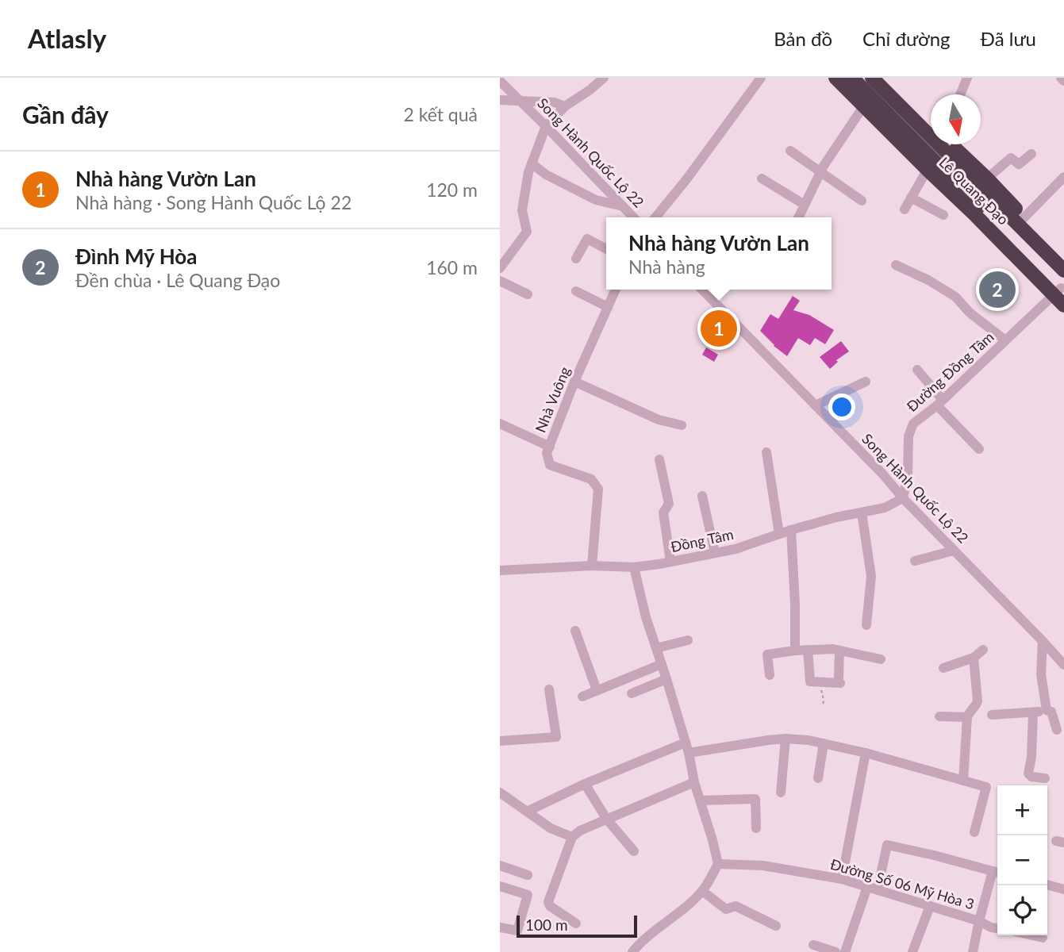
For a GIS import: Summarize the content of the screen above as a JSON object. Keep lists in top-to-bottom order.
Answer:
{
  "streets": {
    "highway": ["Lê Quang Đạo"],
    "street": [
      "Song Hành Quốc Lộ 22",
      "Đường Đồng Tâm",
      "Nhà Vuông",
      "Đồng Tâm",
      "Đường Số 06 Mỹ Hòa 3"
    ]
  },
  "crossings": [
    ["Song Hành Quốc Lộ 22", "Đường Đồng Tâm"],
    ["Song Hành Quốc Lộ 22", "Đồng Tâm"],
    ["Lê Quang Đạo", "Đường Đồng Tâm"],
    ["Đường Đồng Tâm", "Đồng Tâm"],
    ["Nhà Vuông", "Đồng Tâm"]
  ],
  "scale_bar": "100 m",
  "north": "bottom",
  "page": {
    "header": "Atlasly",
    "nav": ["Bản đồ", "Chỉ đường", "Đã lưu"],
    "heading": ["Gần đây", "2 kết quả"],
    "list": [
      {
        "mark": "1",
        "name": "Nhà hàng Vườn Lan",
        "note": "Nhà hàng · Song Hành Quốc Lộ 22",
        "value": "120 m"
      },
      {
        "mark": "2",
        "name": "Đình Mỹ Hòa",
        "note": "Đền chùa · Lê Quang Đạo",
        "value": "160 m"
      }
    ],
    "popup": ["Nhà hàng Vườn Lan", "Nhà hàng"],
    "pins": ["2", "1"],
    "map_buttons": ["+", "−"],
    "scale": "100 m"
  }
}
